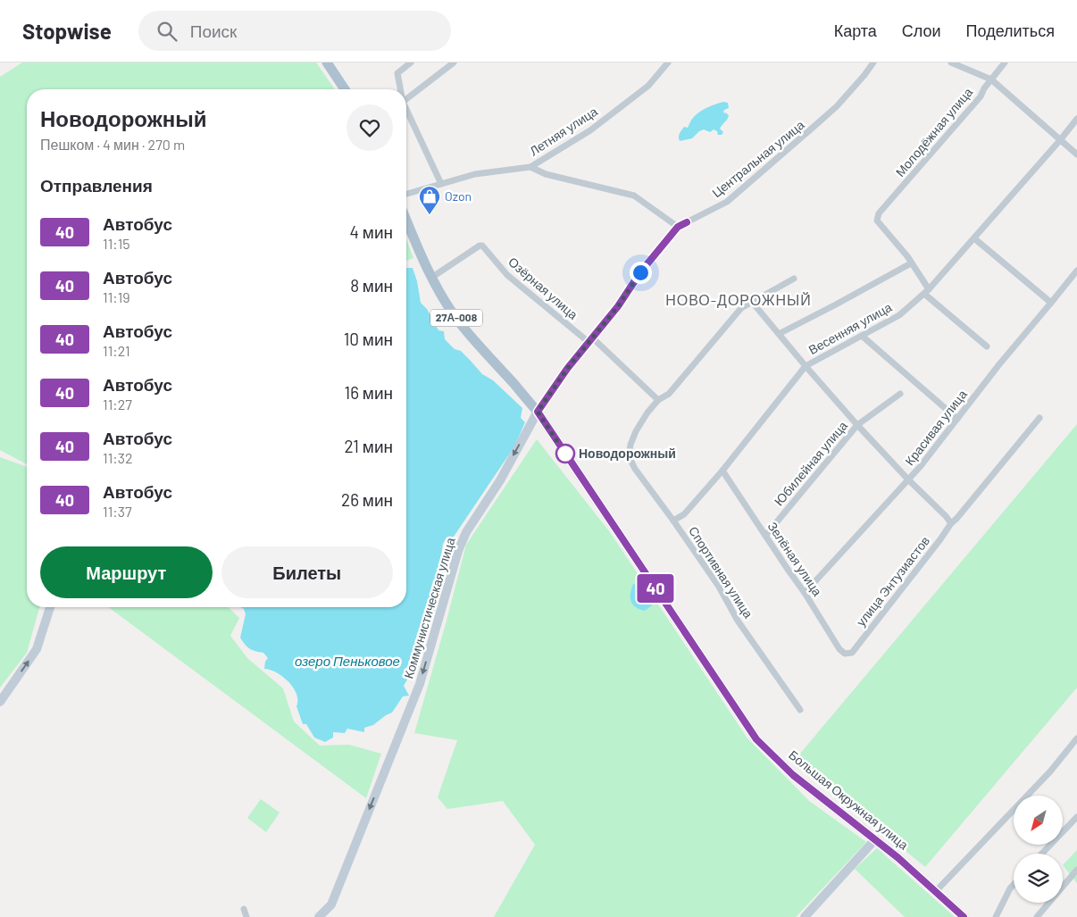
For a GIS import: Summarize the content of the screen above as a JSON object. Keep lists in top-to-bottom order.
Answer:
{
  "streets": {
    "main road": ["27А-008", "Большая Окружная улица"],
    "street": [
      "Летняя улица",
      "Молодёжная улица",
      "Центральная улица",
      "Озёрная улица",
      "Весенняя улица",
      "Красивая улица",
      "Юбилейная улица",
      "Зелёная улица",
      "Спортивная улица",
      "улица Энтузиастов",
      "Коммунистическая улица"
    ]
  },
  "crossings": [
    ["Центральная улица", "Озёрная улица"],
    ["Центральная улица", "Коммунистическая улица"],
    ["Центральная улица", "Большая Окружная улица"],
    ["Озёрная улица", "Большая Окружная улица"],
    ["Весенняя улица", "Зелёная улица"],
    ["Весенняя улица", "Спортивная улица"],
    ["Красивая улица", "Зелёная улица"],
    ["Юбилейная улица", "Зелёная улица"],
    ["Зелёная улица", "улица Энтузиастов"],
    ["Коммунистическая улица", "Большая Окружная улица"]
  ],
  "one_way": ["Коммунистическая улица"],
  "districts": ["НОВО-ДОРОЖНЫЙ"],
  "water": ["озеро Пеньковое"],
  "places": {
    "shop": ["Ozon"],
    "other": ["Новодорожный"]
  },
  "lines": ["bus line 40"],
  "north": "bottom left",
  "page": {
    "header": "Stopwise",
    "search": "Поиск",
    "nav": ["Карта", "Слои", "Поделиться"],
    "on_map": "40",
    "heading": [
      ["Новодорожный", "Пешком · 4 мин · 270 m"],
      "Отправления"
    ],
    "list": [
      {
        "mark": "40",
        "name": "Автобус",
        "note": "11:15",
        "value": "4 мин"
      },
      {
        "mark": "40",
        "name": "Автобус",
        "note": "11:19",
        "value": "8 мин"
      },
      {
        "mark": "40",
        "name": "Автобус",
        "note": "11:21",
        "value": "10 мин"
      },
      {
        "mark": "40",
        "name": "Автобус",
        "note": "11:27",
        "value": "16 мин"
      },
      {
        "mark": "40",
        "name": "Автобус",
        "note": "11:32",
        "value": "21 мин"
      },
      {
        "mark": "40",
        "name": "Автобус",
        "note": "11:37",
        "value": "26 мин"
      }
    ],
    "buttons": ["Маршрут", "Билеты"]
  }
}
